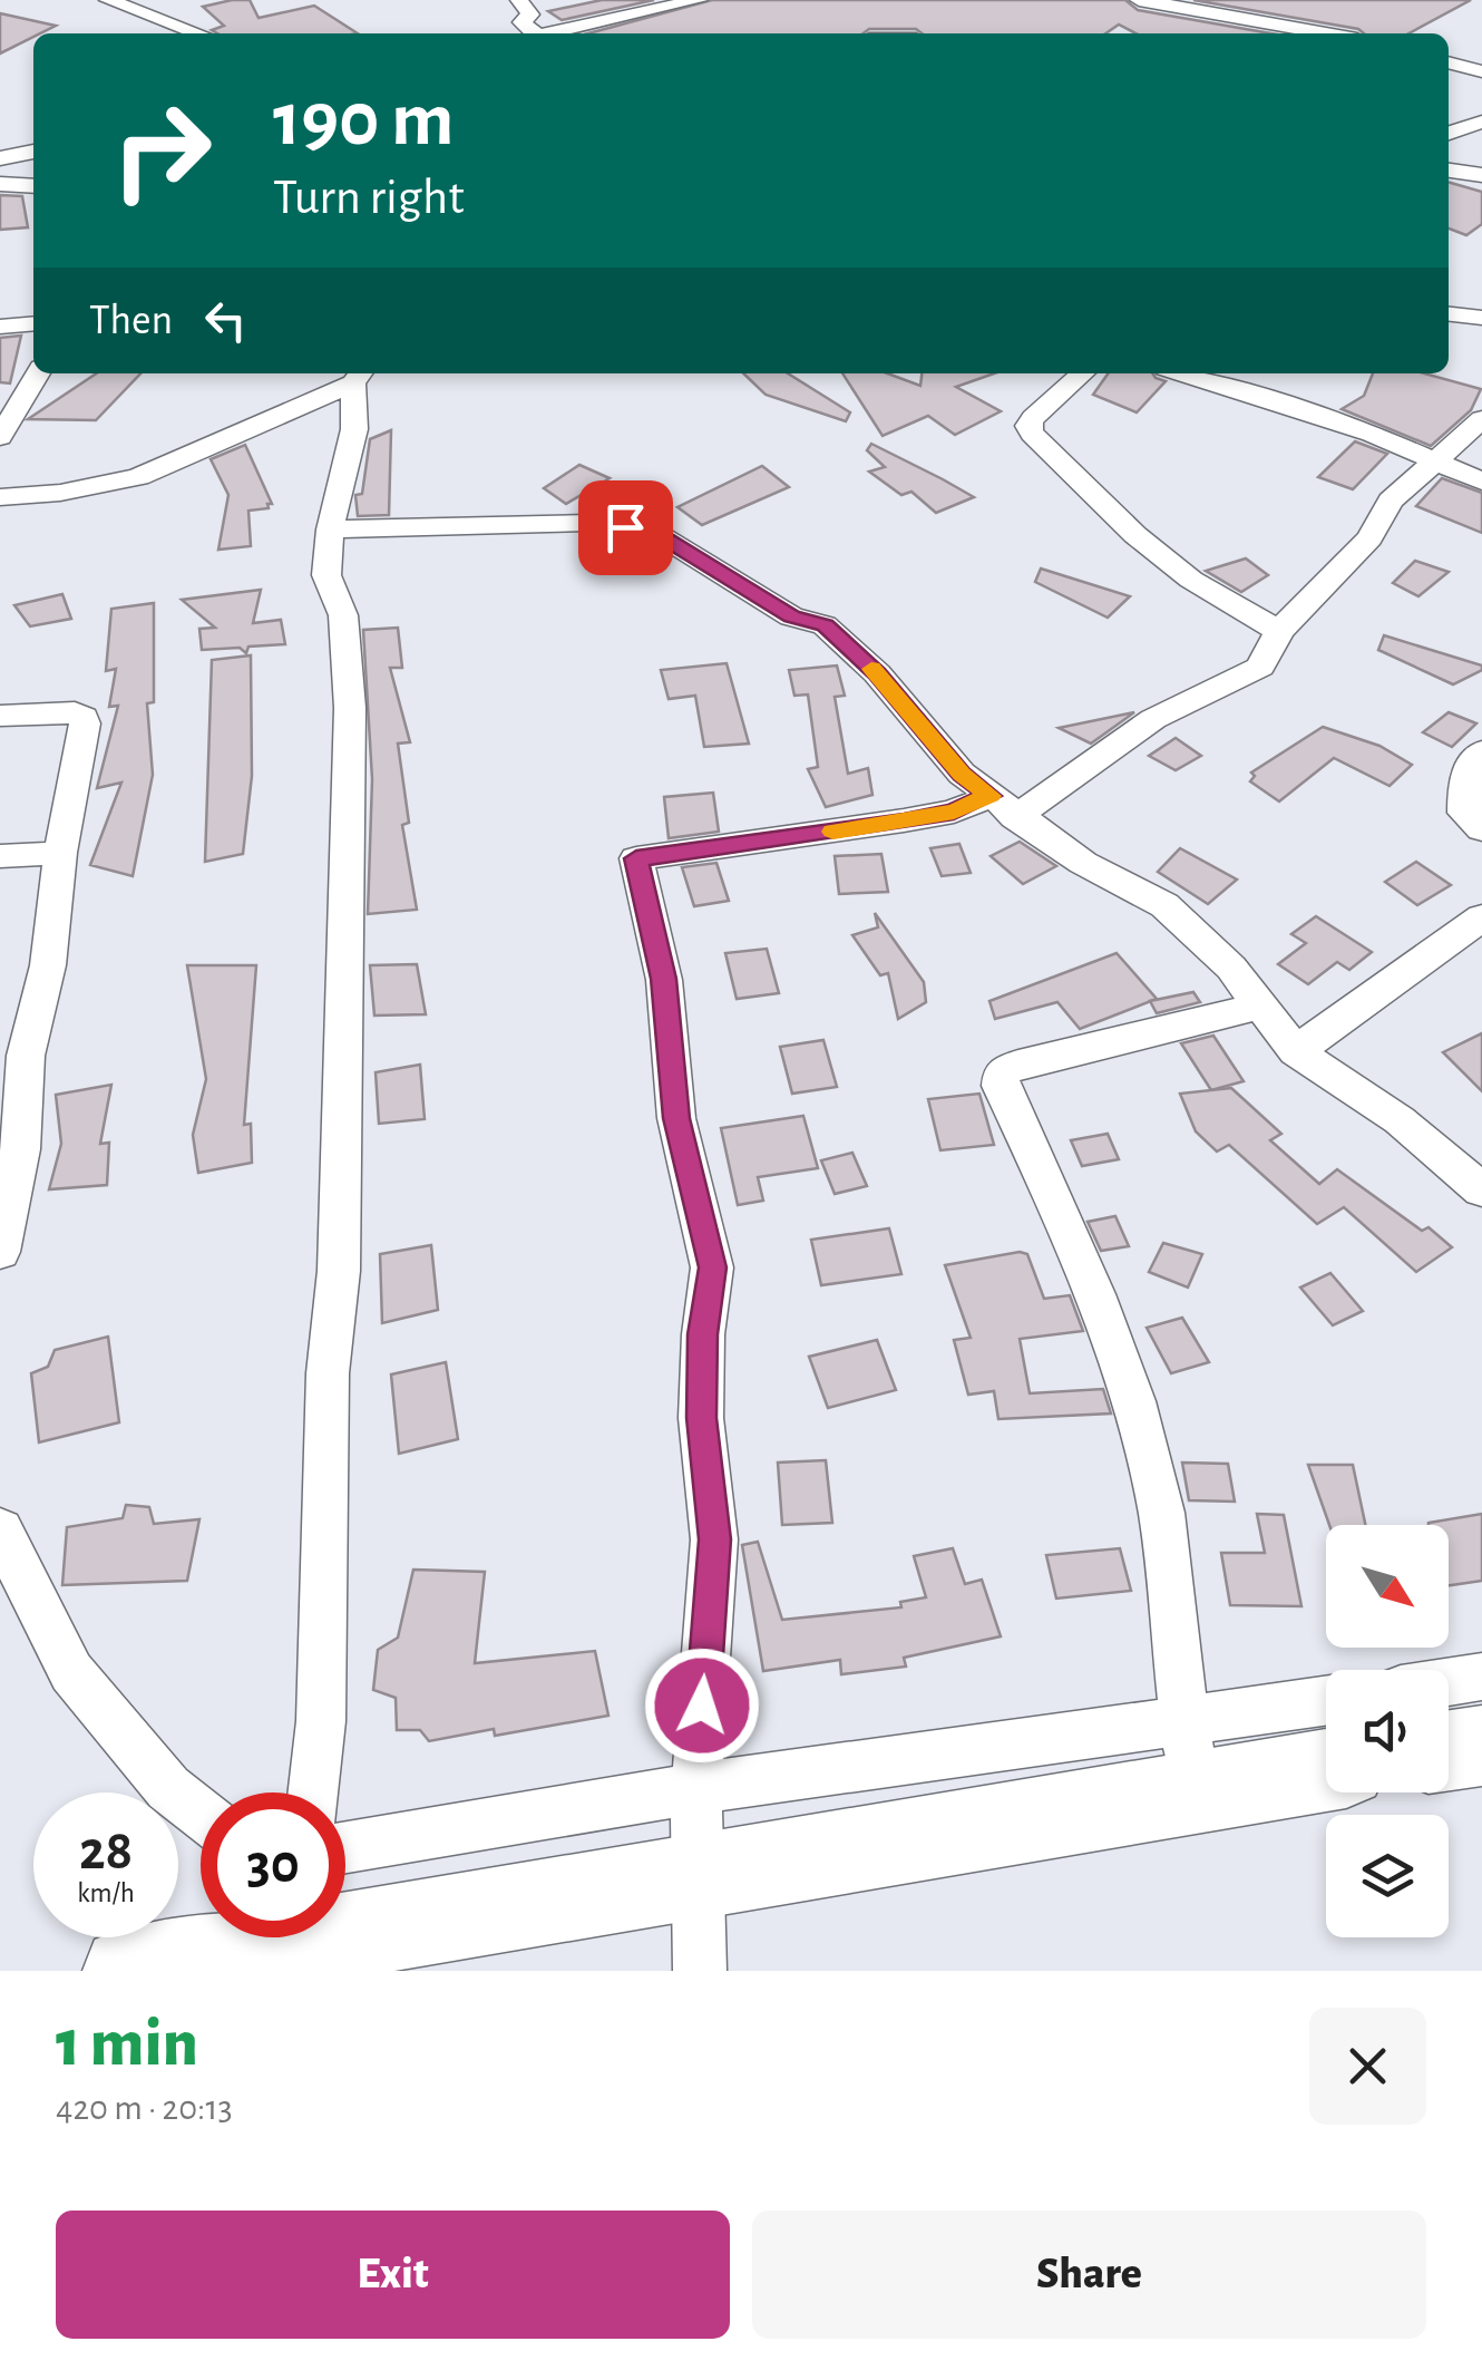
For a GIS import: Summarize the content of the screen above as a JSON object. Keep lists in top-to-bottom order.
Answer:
{
  "north": "bottom right",
  "page": {
    "turn": ["190 m", "Turn right"],
    "then": "Then",
    "speed": "28 km/h",
    "limit": "30",
    "heading": ["1 min", "420 m · 20:13"],
    "buttons": ["Exit", "Share"]
  }
}
